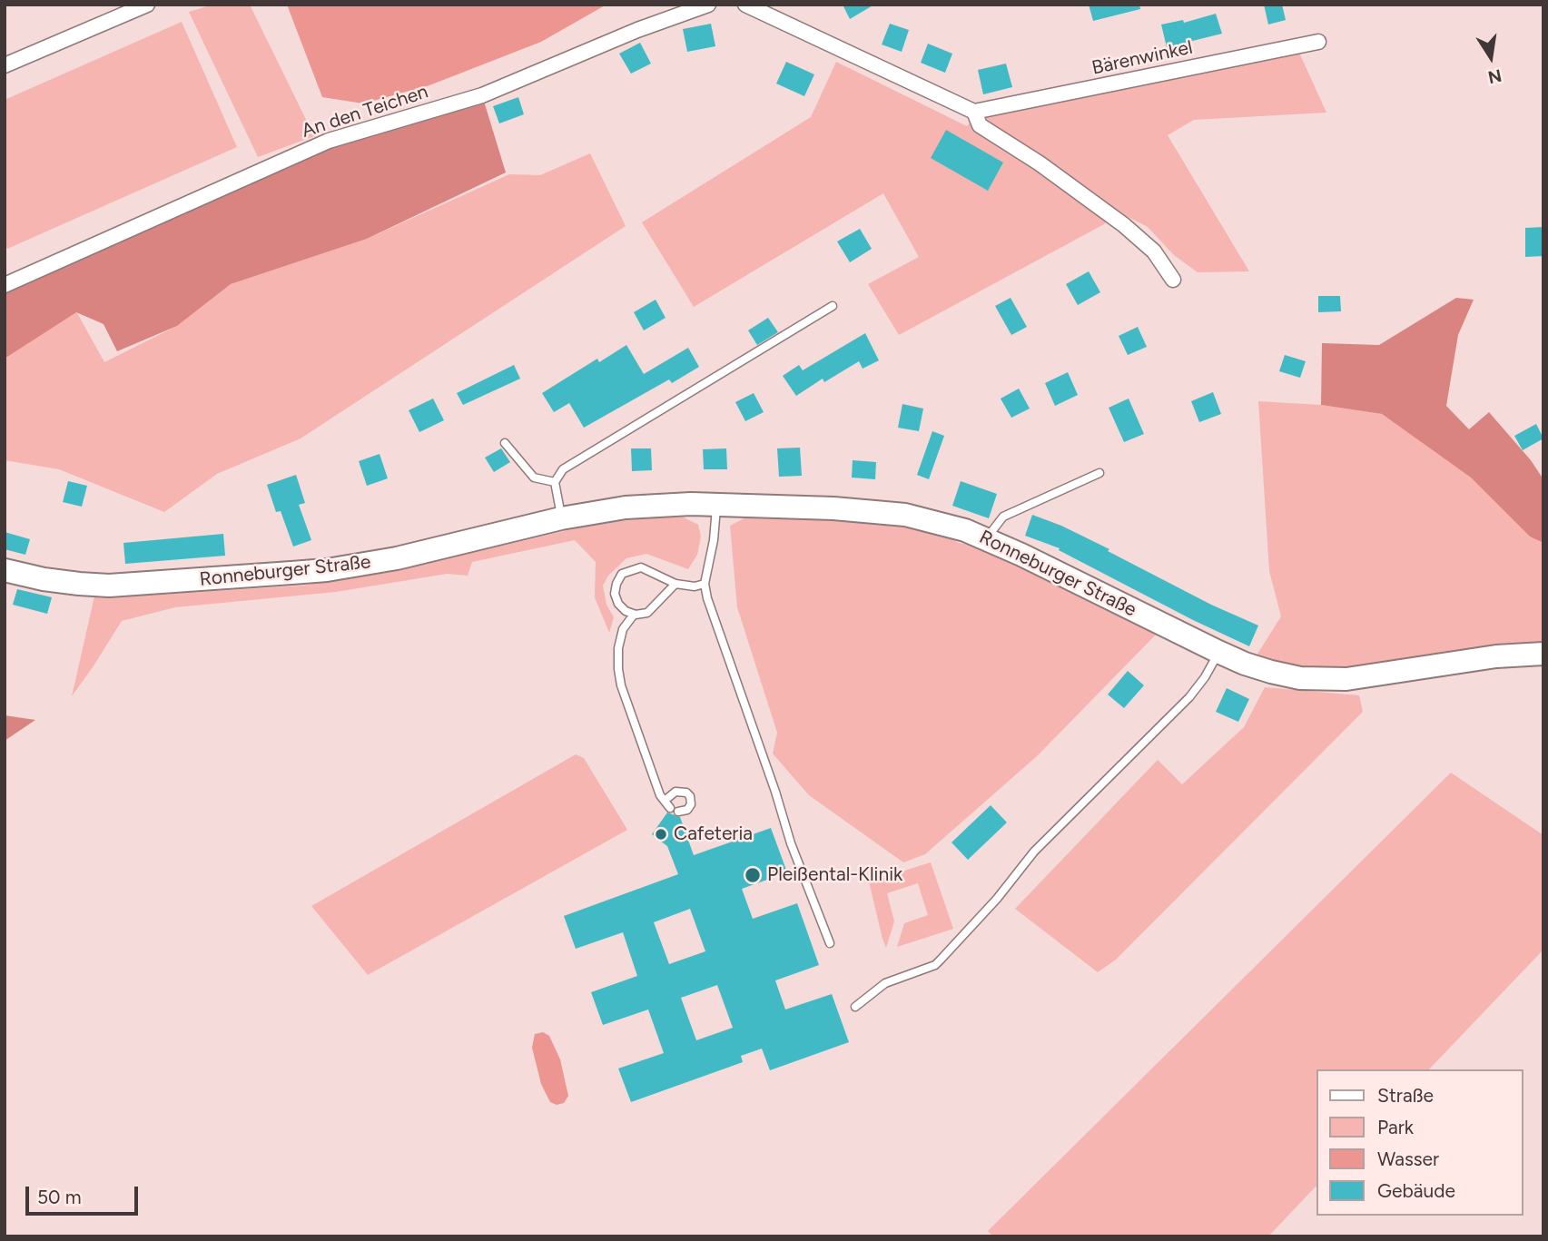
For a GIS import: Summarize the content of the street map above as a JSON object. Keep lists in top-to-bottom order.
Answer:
{
  "streets": {
    "main road": ["Ronneburger Straße"],
    "street": ["Bärenwinkel", "An den Teichen"]
  },
  "places": ["Cafeteria", "Pleißental-Klinik"],
  "legend": [
    "Straße",
    "Park",
    "Wasser",
    "Gebäude"
  ],
  "scale_bar": "50 m",
  "north": "bottom"
}
